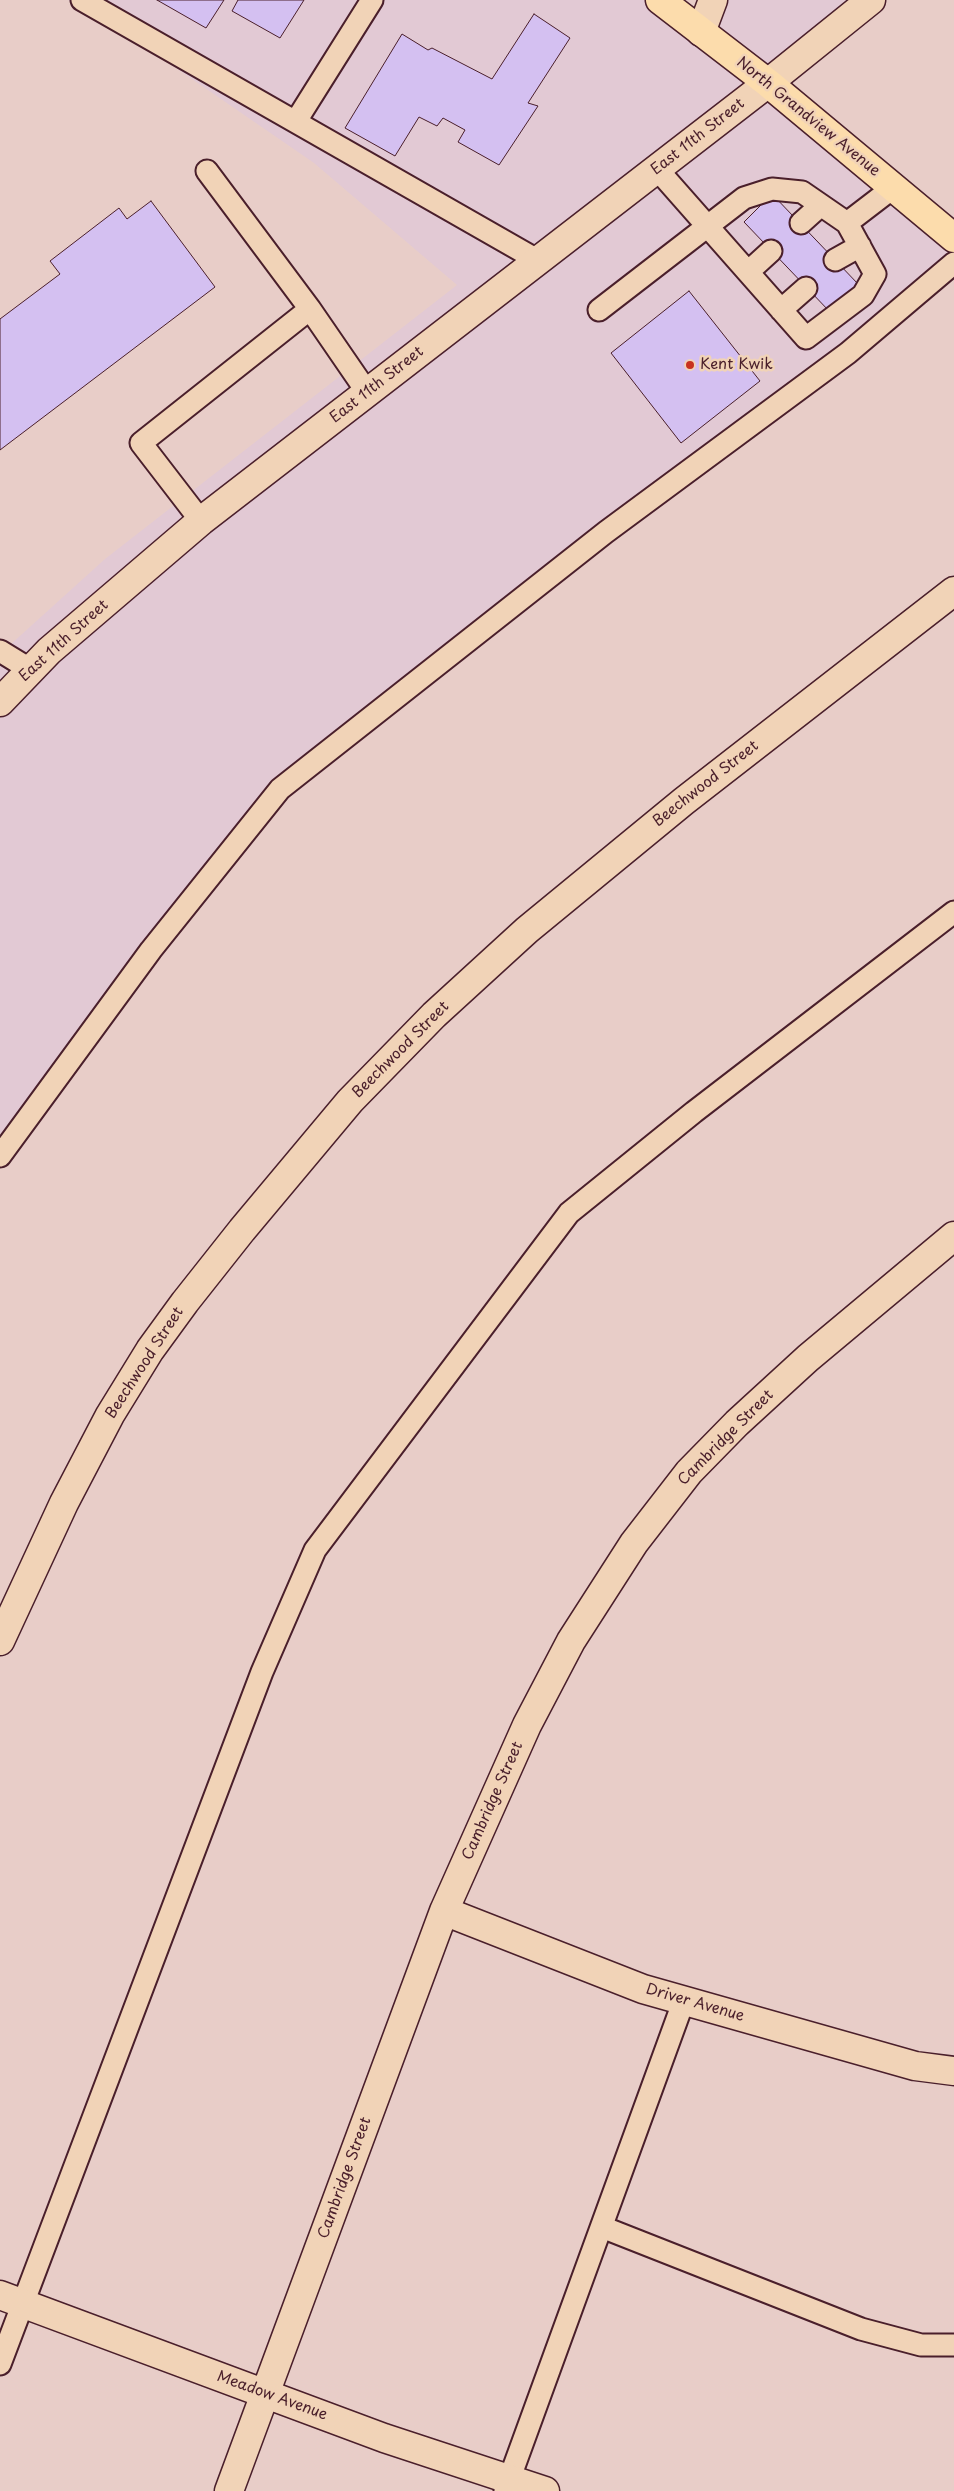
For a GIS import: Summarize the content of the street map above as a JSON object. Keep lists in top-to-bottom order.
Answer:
{
  "streets": {
    "main road": ["North Grandview Avenue"],
    "street": [
      "East 11th Street",
      "Beechwood Street",
      "Cambridge Street",
      "Driver Avenue",
      "Meadow Avenue"
    ]
  },
  "crossings": [
    ["North Grandview Avenue", "East 11th Street"],
    ["Cambridge Street", "Driver Avenue"],
    ["Cambridge Street", "Meadow Avenue"]
  ],
  "places": ["Kent Kwik"]
}
